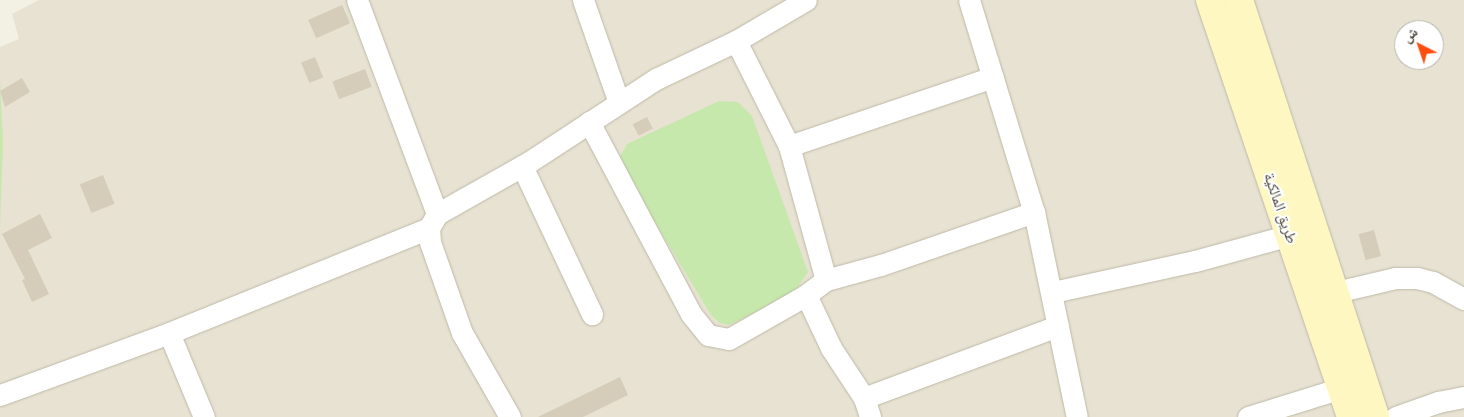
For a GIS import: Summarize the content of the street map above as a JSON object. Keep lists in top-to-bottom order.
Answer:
{
  "streets": {
    "main road": ["طريق المالكية"]
  },
  "north": "top left"
}
